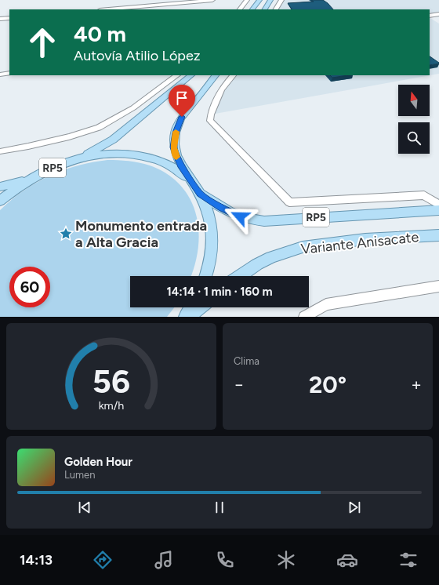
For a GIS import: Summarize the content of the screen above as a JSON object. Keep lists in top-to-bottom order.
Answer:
{
  "streets": {
    "main road": ["RP5", "Variante Anisacate"]
  },
  "crossings": [
    ["RP5", "Variante Anisacate"]
  ],
  "places": {
    "place": ["Monumento entrada a Alta Gracia"]
  },
  "north": "top",
  "page": {
    "turn": ["40 m", "Autovía Atilio López"],
    "limit": "60",
    "trip": "14:14 · 1 min · 160 m",
    "tile": "Clima",
    "heat": ["−", "20°", "+"],
    "song": ["Golden Hour", "Lumen"],
    "tabs": "14:13",
    "gauge": ["56", "km/h"]
  }
}
